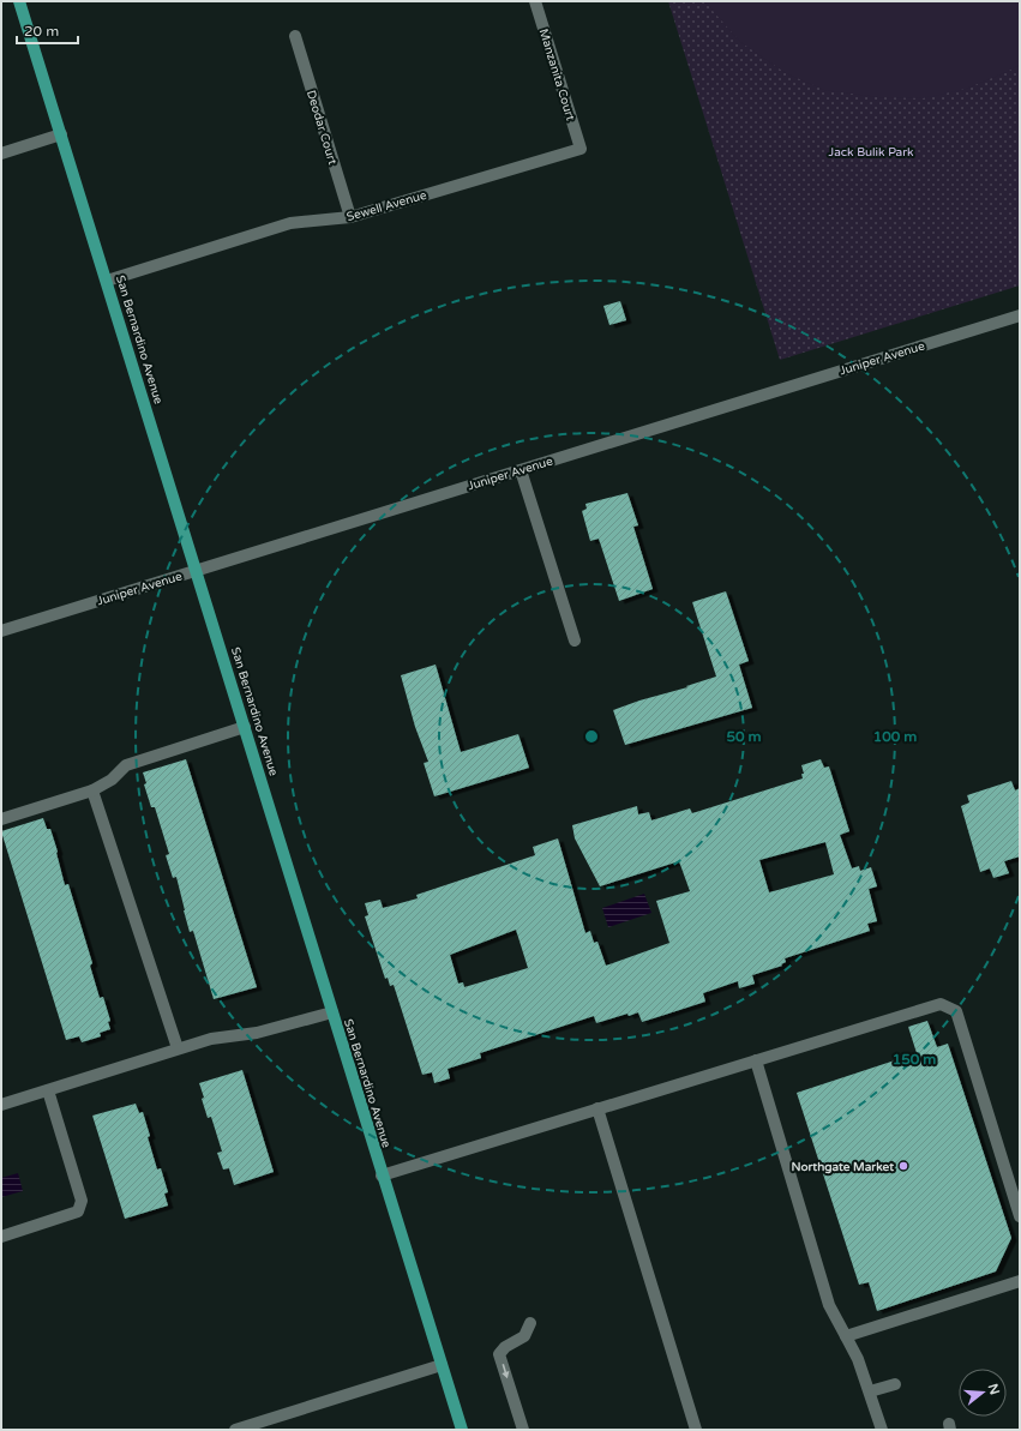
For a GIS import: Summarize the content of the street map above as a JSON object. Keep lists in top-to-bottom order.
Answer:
{
  "streets": {
    "main road": ["San Bernardino Avenue"],
    "street": [
      "Manzanita Court",
      "Deodar Court",
      "Sewell Avenue",
      "Juniper Avenue"
    ]
  },
  "crossings": [
    ["Manzanita Court", "Sewell Avenue"],
    ["Deodar Court", "Sewell Avenue"],
    ["Sewell Avenue", "San Bernardino Avenue"],
    ["San Bernardino Avenue", "Juniper Avenue"]
  ],
  "parks": ["Jack Bulik Park"],
  "places": ["Northgate Market"],
  "scale_bar": "20 m",
  "north": "right",
  "rings": ["50 m", "100 m", "150 m"]
}
